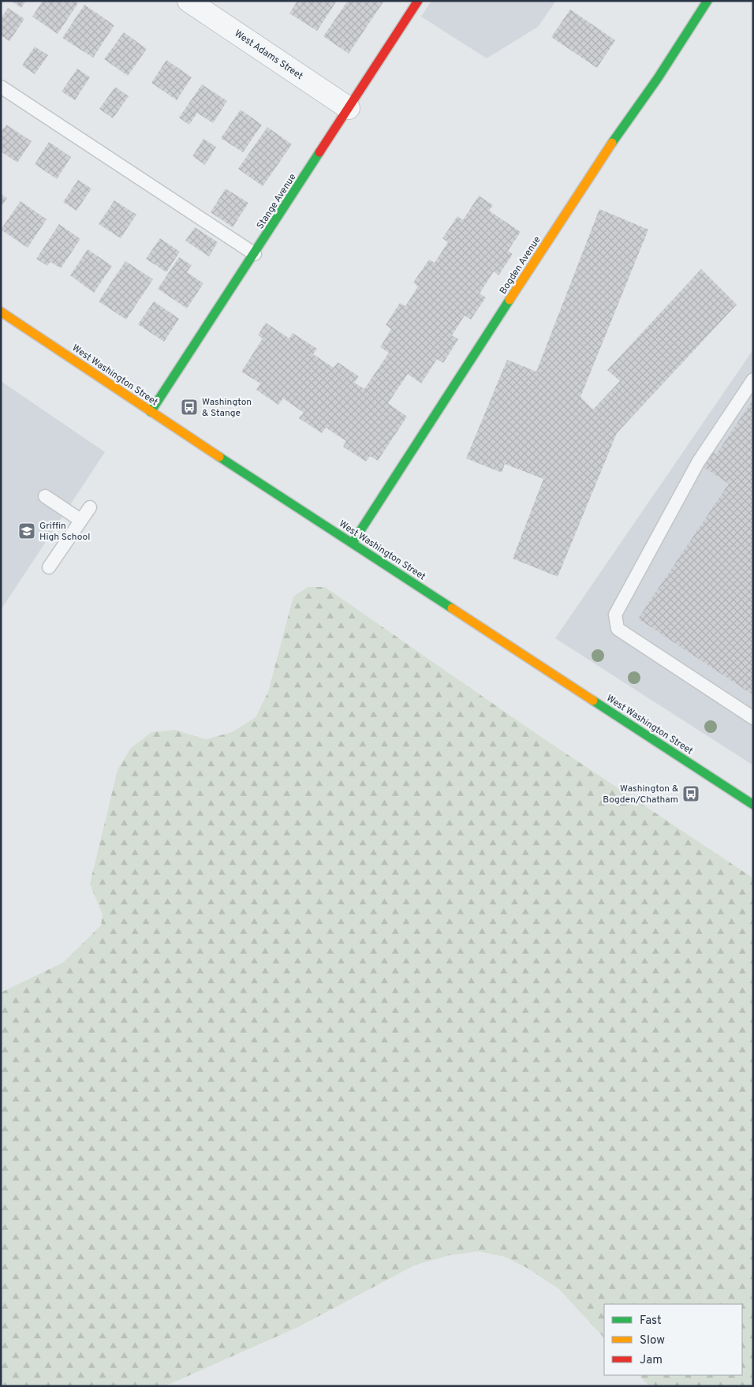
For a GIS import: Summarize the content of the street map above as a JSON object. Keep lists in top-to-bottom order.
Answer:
{
  "streets": {
    "street": [
      "West Adams Street",
      "Stange Avenue",
      "Bogden Avenue",
      "West Washington Street"
    ]
  },
  "crossings": [
    ["West Adams Street", "Stange Avenue"],
    ["Stange Avenue", "West Washington Street"],
    ["Bogden Avenue", "West Washington Street"]
  ],
  "places": {
    "bus stop": ["Washington & Stange", "Washington & Bogden/Chatham"],
    "school or university": ["Griffin High School"]
  },
  "legend": ["Fast", "Slow", "Jam"]
}
